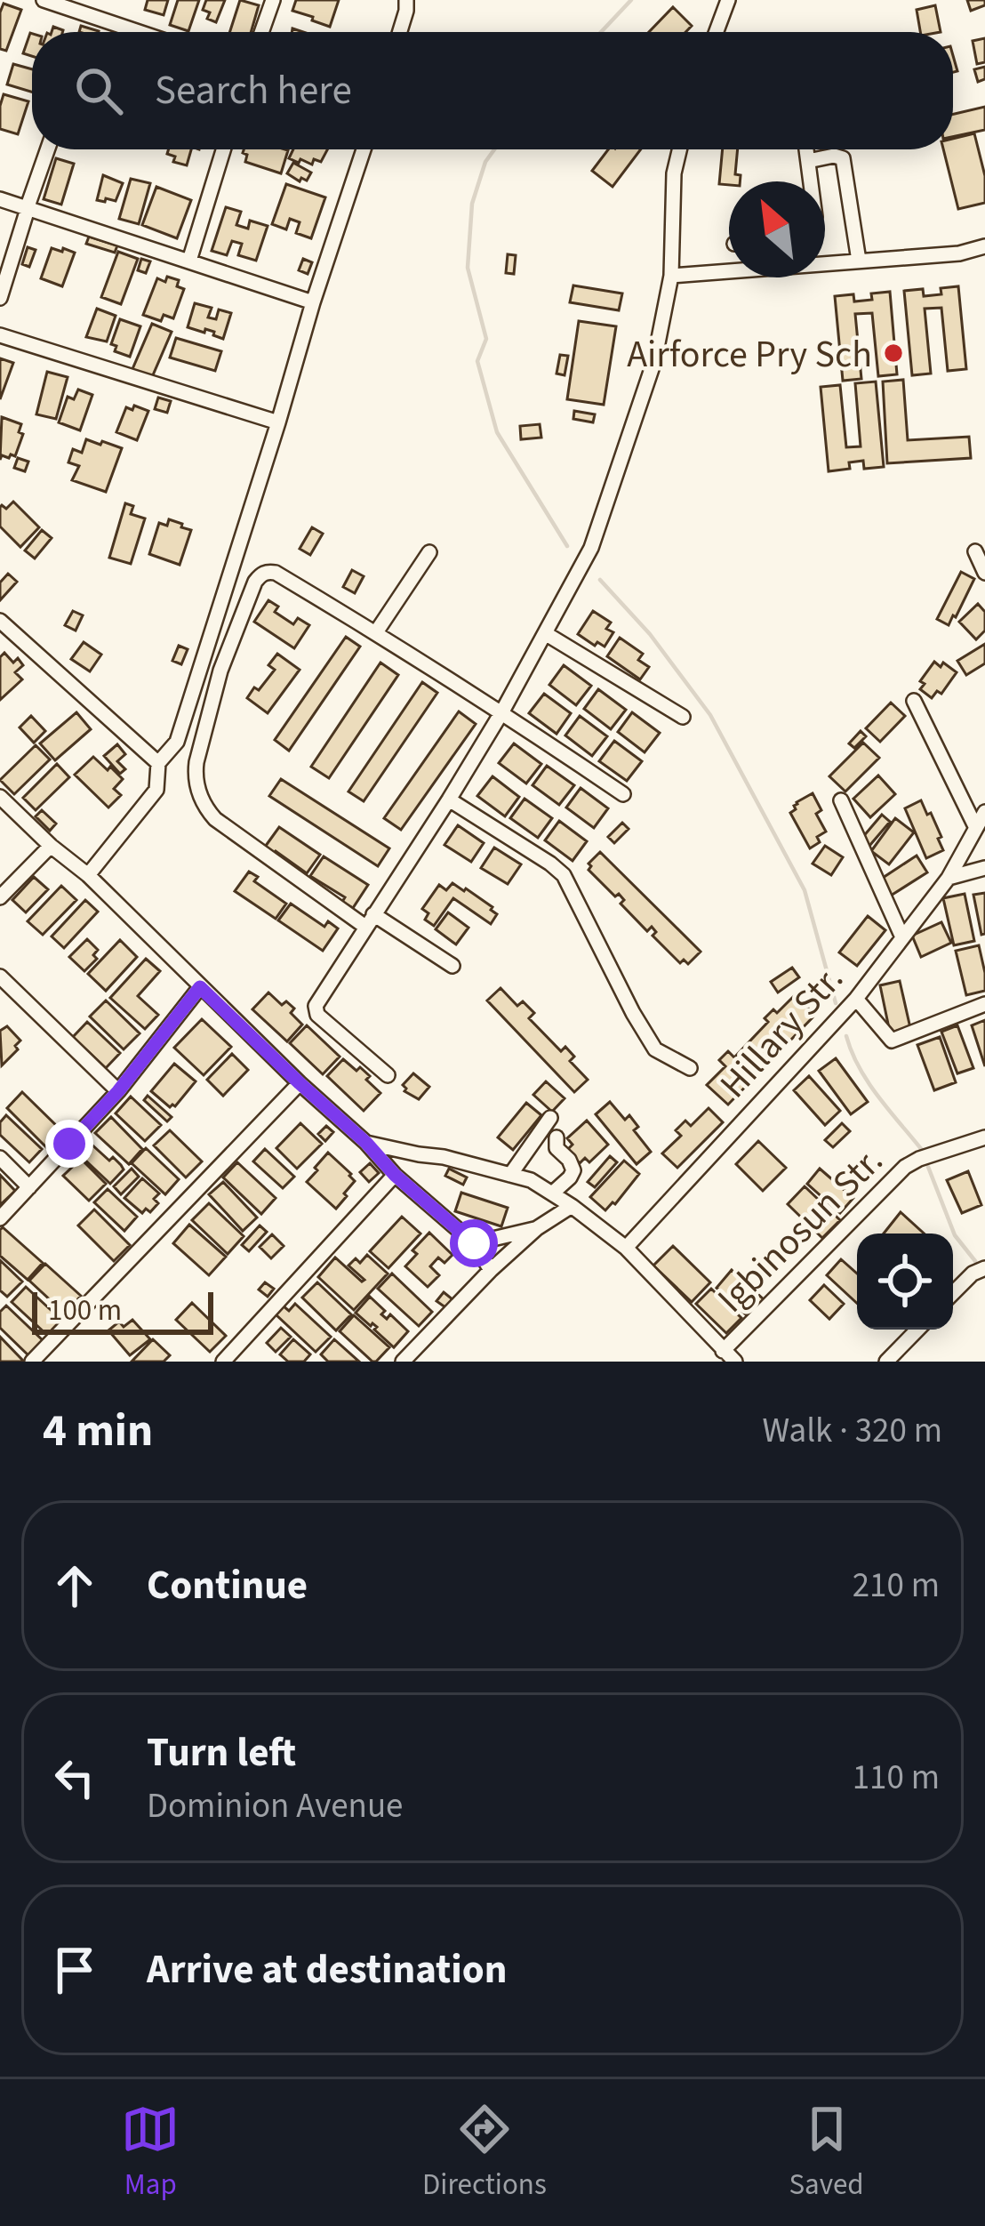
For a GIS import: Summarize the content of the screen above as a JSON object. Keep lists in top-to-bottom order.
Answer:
{
  "streets": {
    "street": ["Hillary Str.", "Igbinosun Str."]
  },
  "places": ["Airforce Pry Sch"],
  "scale_bar": "100 m",
  "north": "top left",
  "page": {
    "search": "Search here",
    "scale": "100 m",
    "heading": ["4 min", "Walk · 320 m"],
    "list": [
      ["Continue", "210 m"],
      ["Turn left", "Dominion Avenue", "110 m"],
      "Arrive at destination"
    ],
    "nav": ["Map", "Directions", "Saved"]
  }
}
